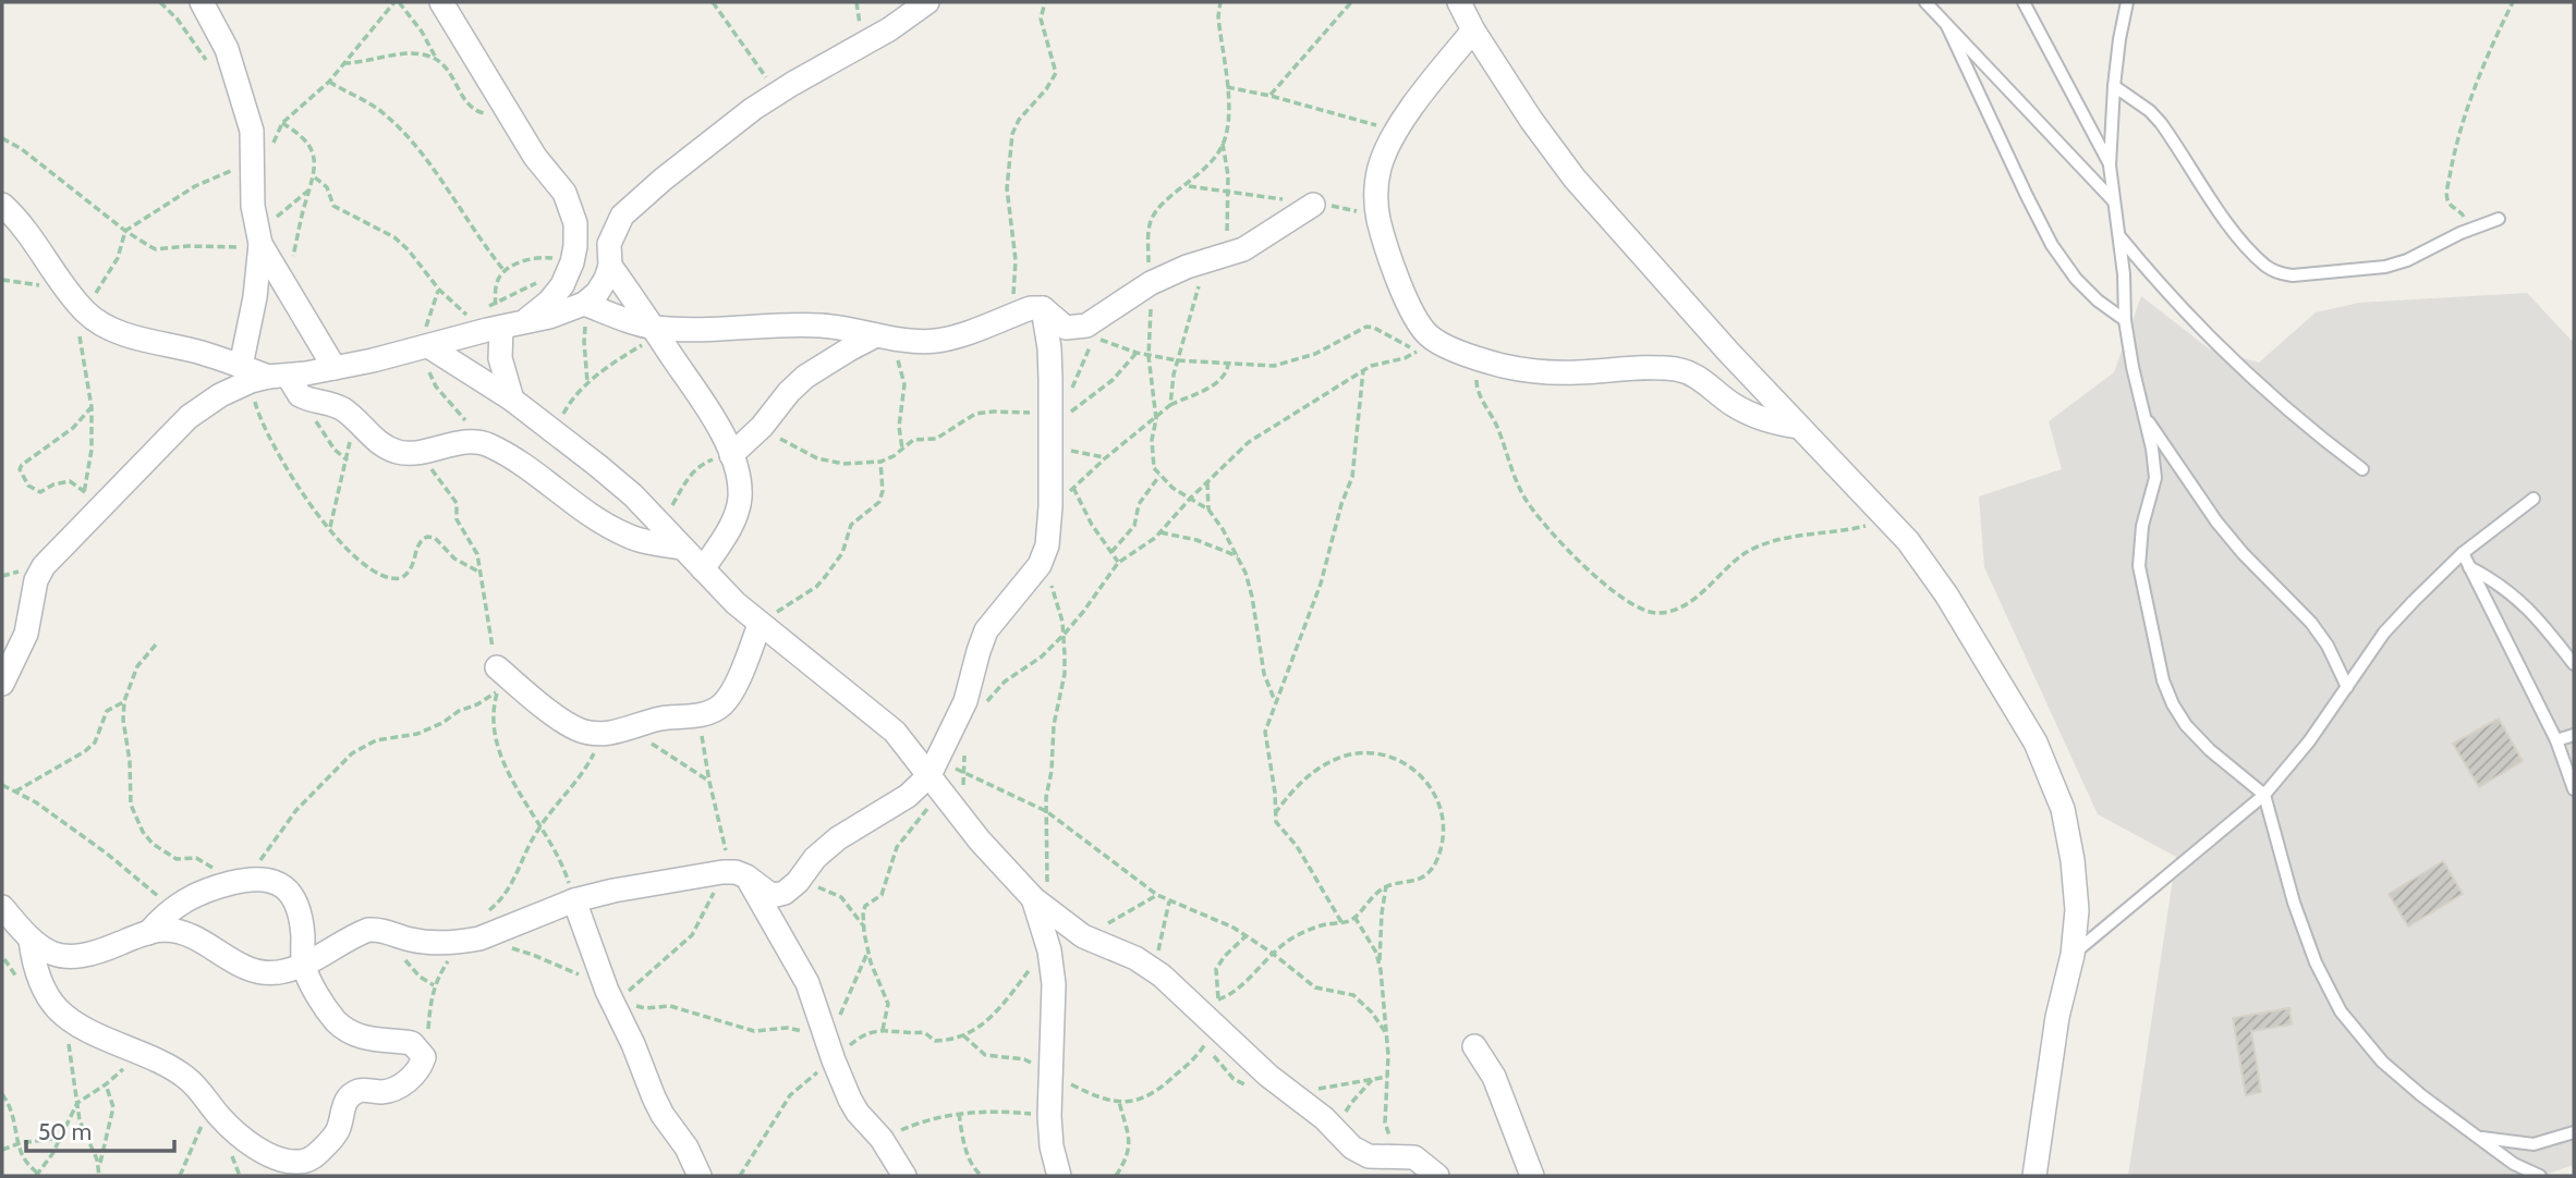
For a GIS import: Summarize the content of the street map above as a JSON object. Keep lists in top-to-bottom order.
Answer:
{
  "scale_bar": "50 m"
}
